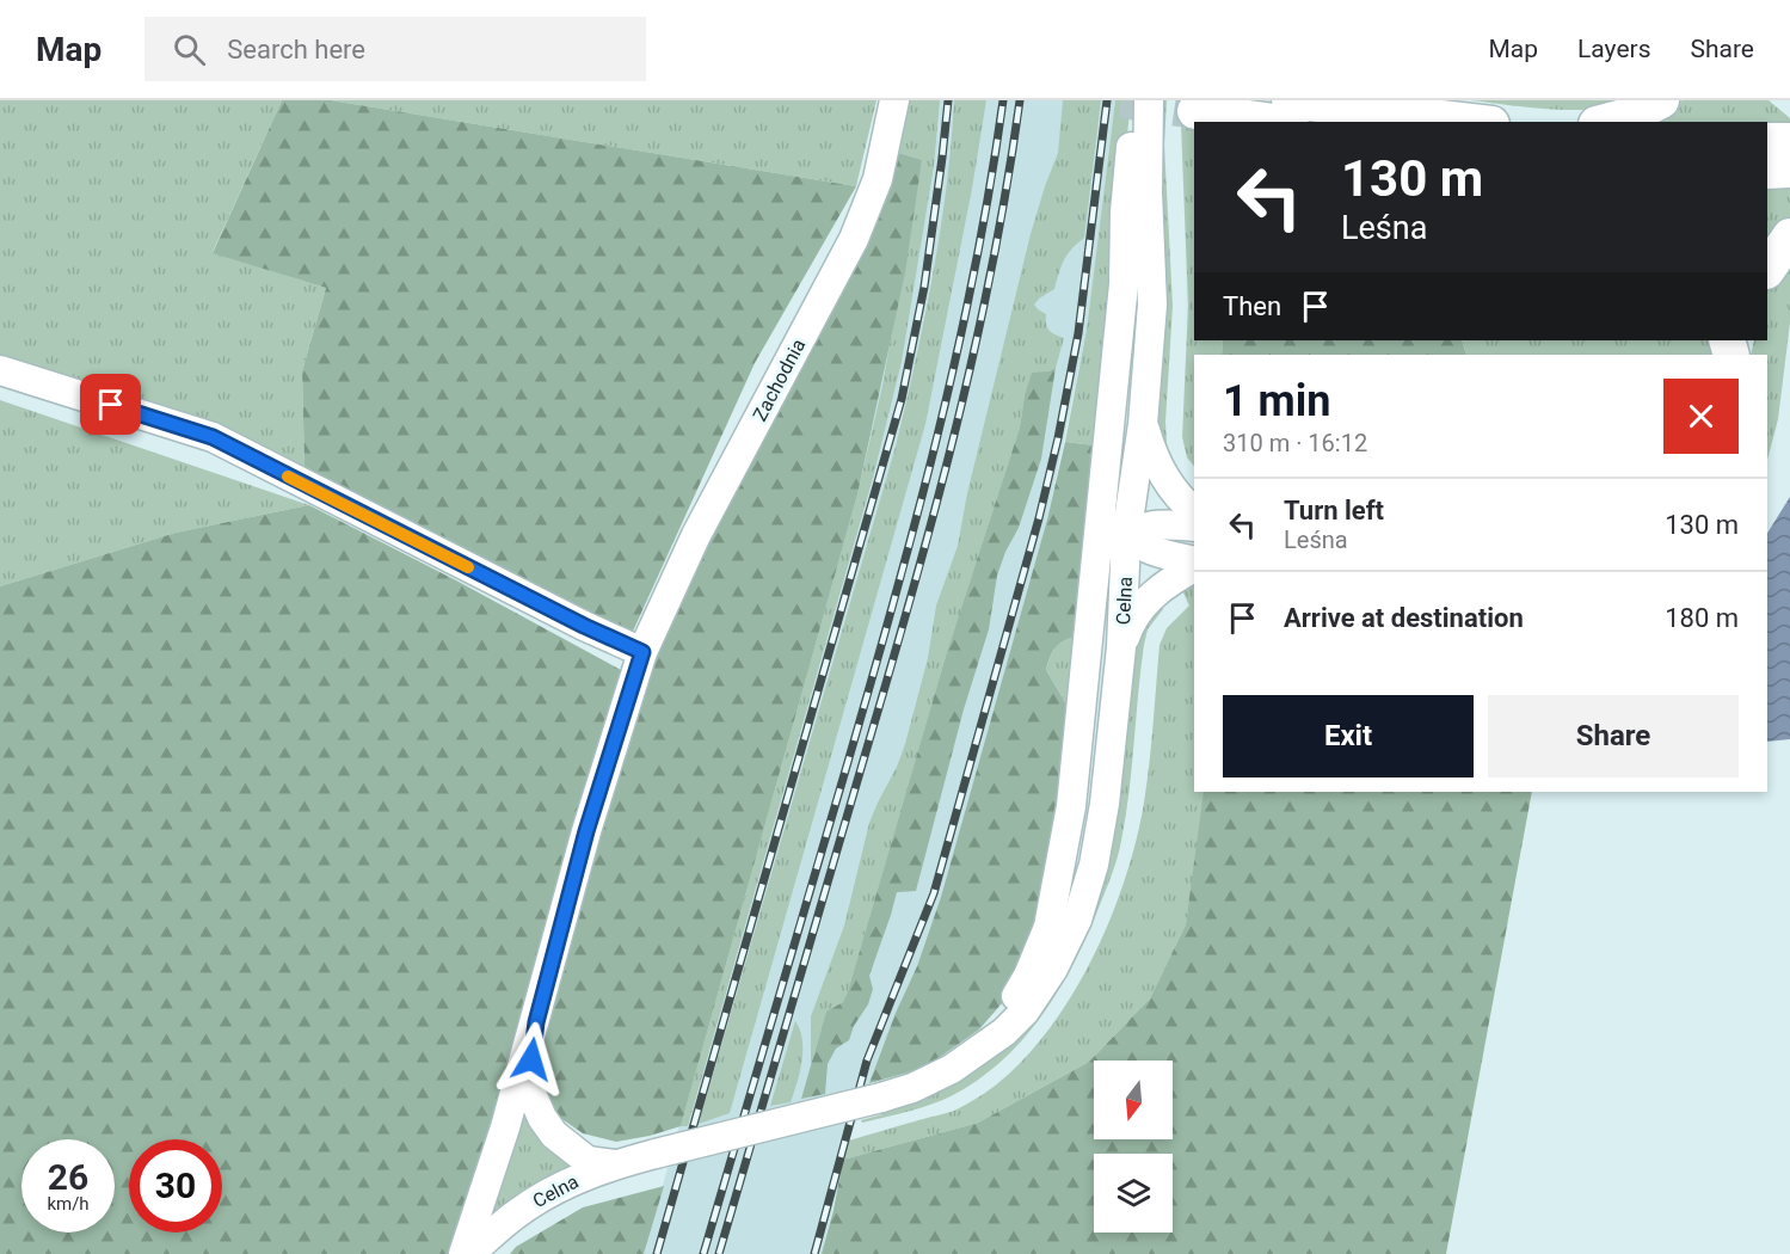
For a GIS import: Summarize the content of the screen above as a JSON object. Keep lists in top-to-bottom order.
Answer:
{
  "streets": {
    "street": ["Zachodnia", "Celna"]
  },
  "north": "bottom",
  "page": {
    "header": "Map",
    "search": "Search here",
    "nav": ["Map", "Layers", "Share"],
    "turn": ["130 m", "Leśna"],
    "then": "Then",
    "heading": ["1 min", "310 m · 16:12"],
    "list": [
      {
        "name": "Turn left",
        "note": "Leśna",
        "value": "130 m"
      },
      {
        "name": "Arrive at destination",
        "value": "180 m"
      }
    ],
    "buttons": ["Exit", "Share"],
    "speed": "26 km/h",
    "limit": "30"
  }
}
